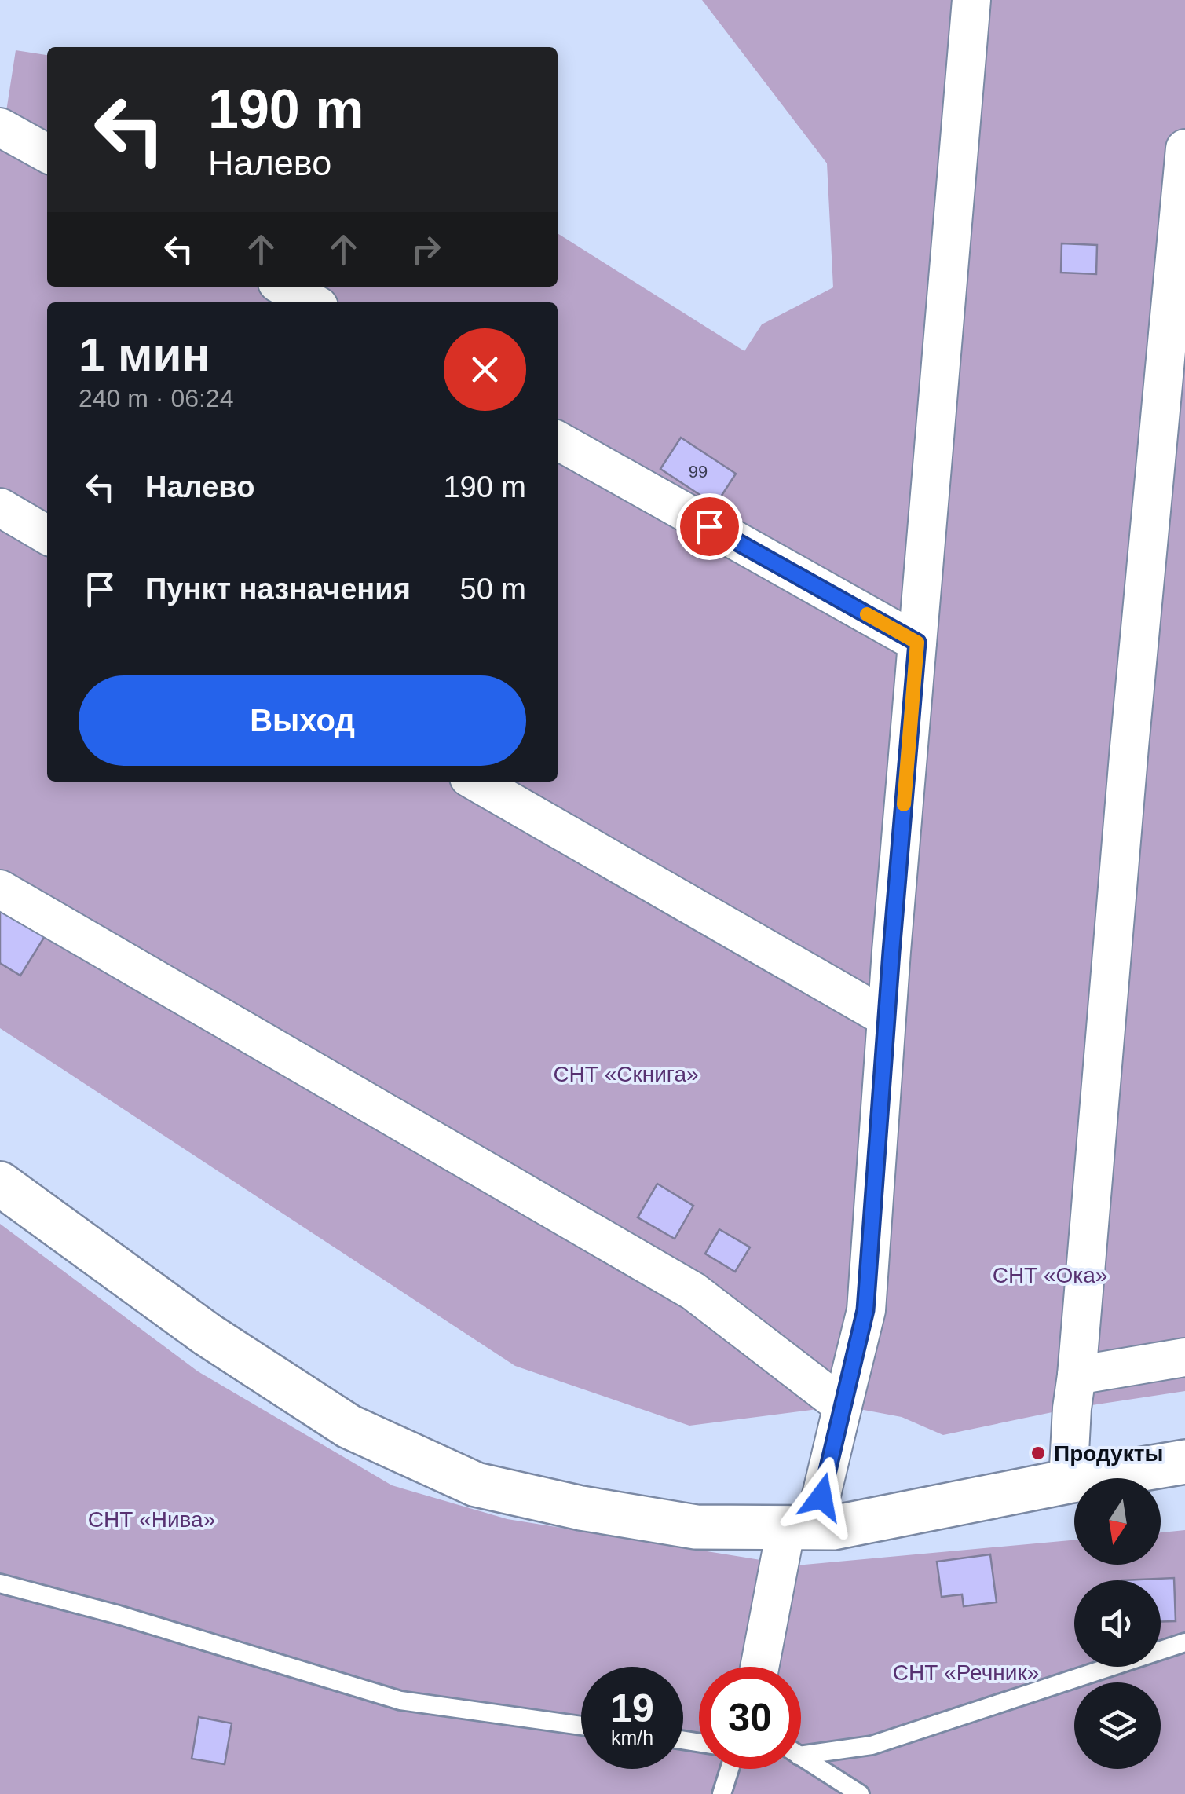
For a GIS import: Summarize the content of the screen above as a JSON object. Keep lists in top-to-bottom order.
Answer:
{
  "parks": [
    "СНТ «Скнига»",
    "СНТ «Ока»",
    "СНТ «Нива»",
    "СНТ «Речник»"
  ],
  "places": ["Продукты"],
  "house_numbers": ["99"],
  "north": "bottom",
  "page": {
    "turn": ["190 m", "Налево"],
    "heading": ["1 мин", "240 m · 06:24"],
    "list": [
      {
        "name": "Налево",
        "value": "190 m"
      },
      {
        "name": "Пункт назначения",
        "value": "50 m"
      }
    ],
    "buttons": "Выход",
    "speed": "19 km/h",
    "limit": "30"
  }
}
